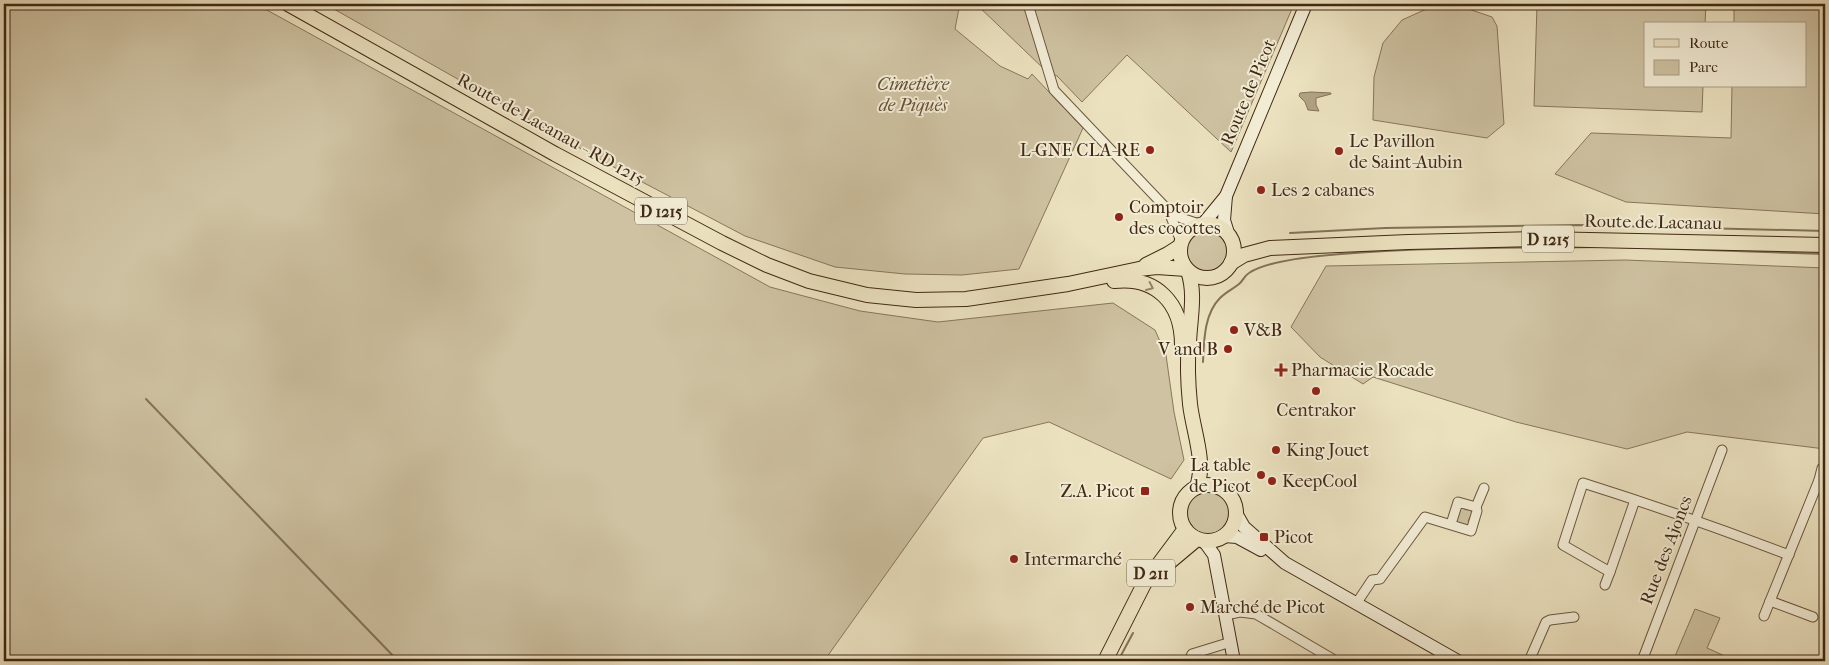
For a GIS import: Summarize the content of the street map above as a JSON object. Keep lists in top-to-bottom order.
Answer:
{
  "streets": {
    "main road": [
      "Route de Picot",
      "Route de Lacanau - RD 1215",
      "D 1215",
      "Route de Lacanau",
      "D 211"
    ],
    "street": ["Rue des Ajoncs"]
  },
  "crossings": [
    ["Route de Picot", "D 1215"],
    ["Route de Lacanau - RD 1215", "D 1215"],
    ["D 1215", "Route de Lacanau"]
  ],
  "parks": ["Cimetière de Piquès"],
  "places": {
    "other": [
      "L-GNE CLA-RE",
      "Le Pavillon de Saint-Aubin",
      "Les 2 cabanes",
      "Comptoir des cocottes",
      "V&B",
      "V and B",
      "Centrakor",
      "King Jouet",
      "La table de Picot",
      "KeepCool",
      "Intermarché",
      "Marché de Picot"
    ],
    "health": ["Pharmacie Rocade"],
    "transit": ["Z.A. Picot", "Picot"]
  },
  "legend": ["Route", "Parc"]
}
